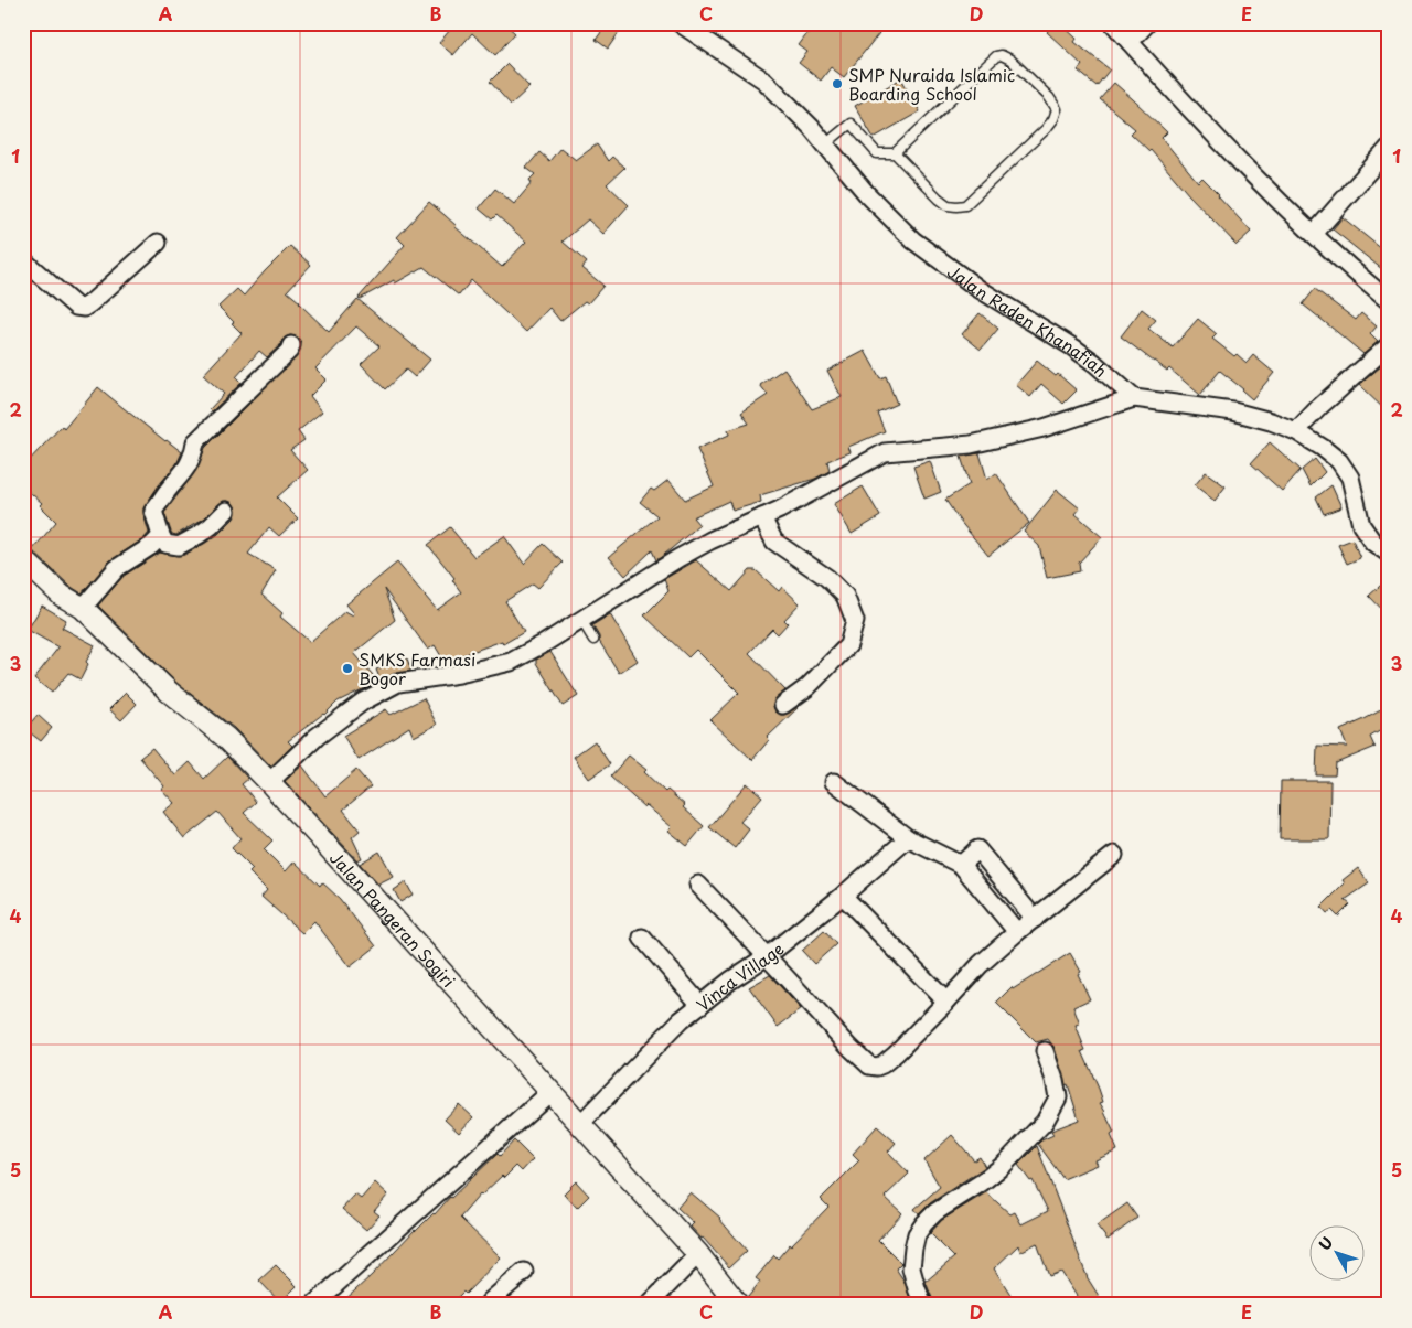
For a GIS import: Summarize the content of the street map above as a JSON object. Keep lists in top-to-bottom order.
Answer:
{
  "streets": {
    "street": ["Jalan Raden Khanafiah", "Jalan Pangeran Sogiri", "Vinca Village"]
  },
  "crossings": [
    ["Jalan Pangeran Sogiri", "Vinca Village"]
  ],
  "places": ["SMP Nuraida Islamic Boarding School", "SMKS Farmasi Bogor"],
  "north": "top left",
  "grid": {
    "columns": [
      "A",
      "B",
      "C",
      "D",
      "E"
    ],
    "rows": [
      "1",
      "2",
      "3",
      "4",
      "5"
    ]
  }
}
